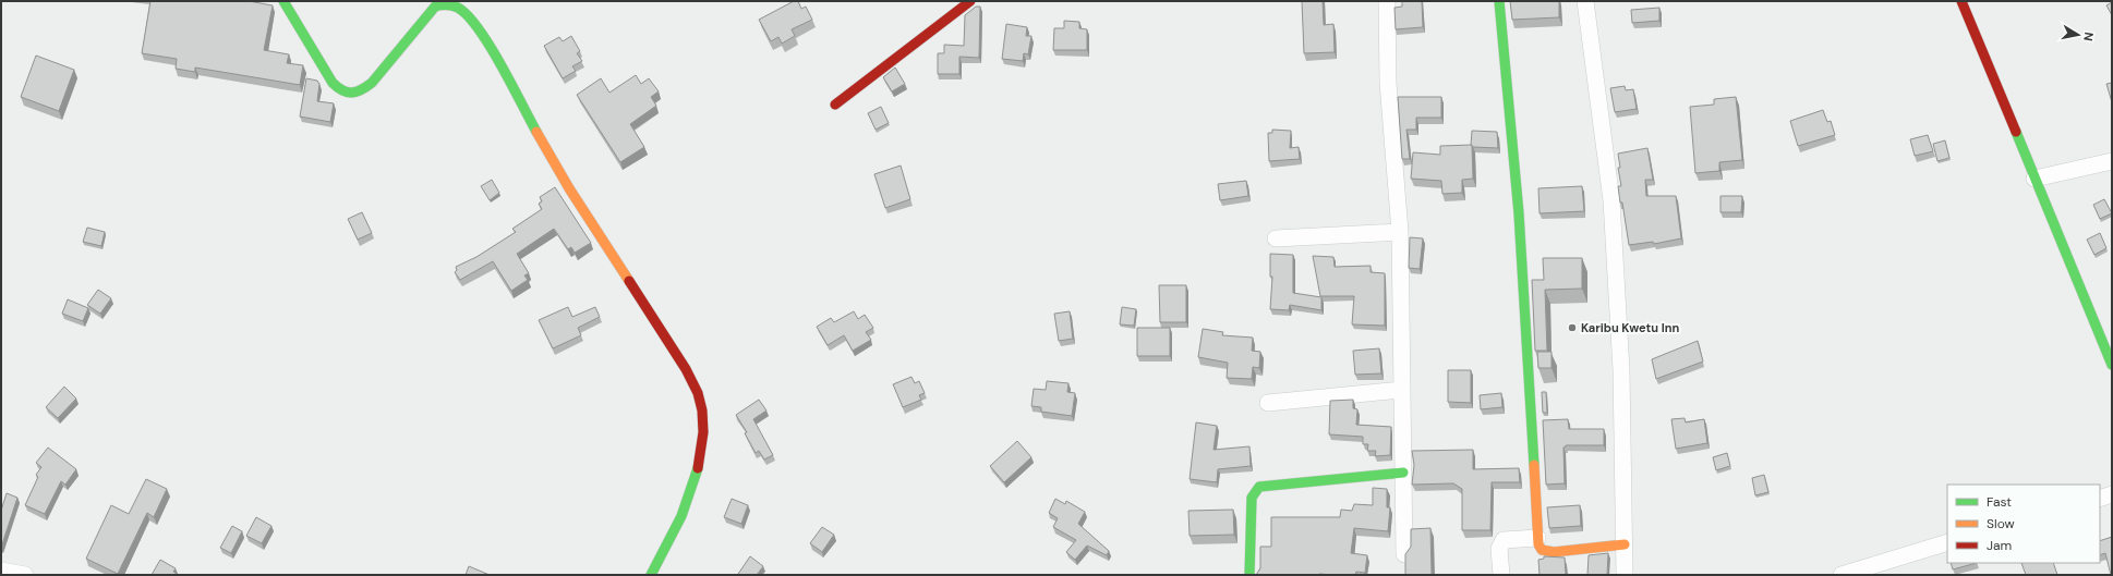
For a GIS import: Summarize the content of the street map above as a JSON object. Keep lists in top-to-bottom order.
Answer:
{
  "places": ["Karibu Kwetu Inn"],
  "legend": ["Fast", "Slow", "Jam"],
  "north": "right"
}
